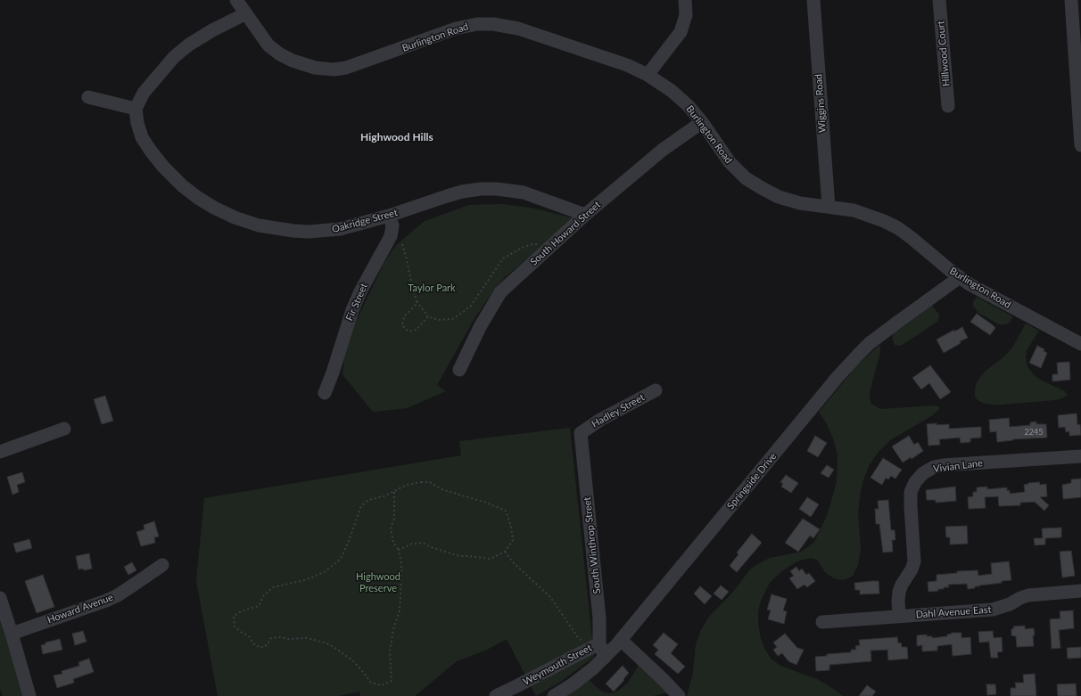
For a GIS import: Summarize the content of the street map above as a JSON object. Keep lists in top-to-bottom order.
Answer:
{
  "streets": {
    "street": [
      "Burlington Road",
      "Hillwood Court",
      "Wiggins Road",
      "Oakridge Street",
      "South Howard Street",
      "Fir Street",
      "Hadley Street",
      "Vivian Lane",
      "Springside Drive",
      "South Winthrop Street",
      "Howard Avenue",
      "Dahl Avenue East",
      "Weymouth Street"
    ]
  },
  "crossings": [
    ["Burlington Road", "Wiggins Road"],
    ["Burlington Road", "South Howard Street"],
    ["Burlington Road", "Springside Drive"],
    ["Oakridge Street", "South Howard Street"],
    ["Oakridge Street", "Fir Street"],
    ["Hadley Street", "South Winthrop Street"],
    ["Vivian Lane", "Dahl Avenue East"],
    ["Springside Drive", "South Winthrop Street"],
    ["South Winthrop Street", "Weymouth Street"]
  ],
  "districts": ["Highwood Hills"],
  "parks": ["Taylor Park", "Highwood Preserve"],
  "house_numbers": ["2245"]
}
